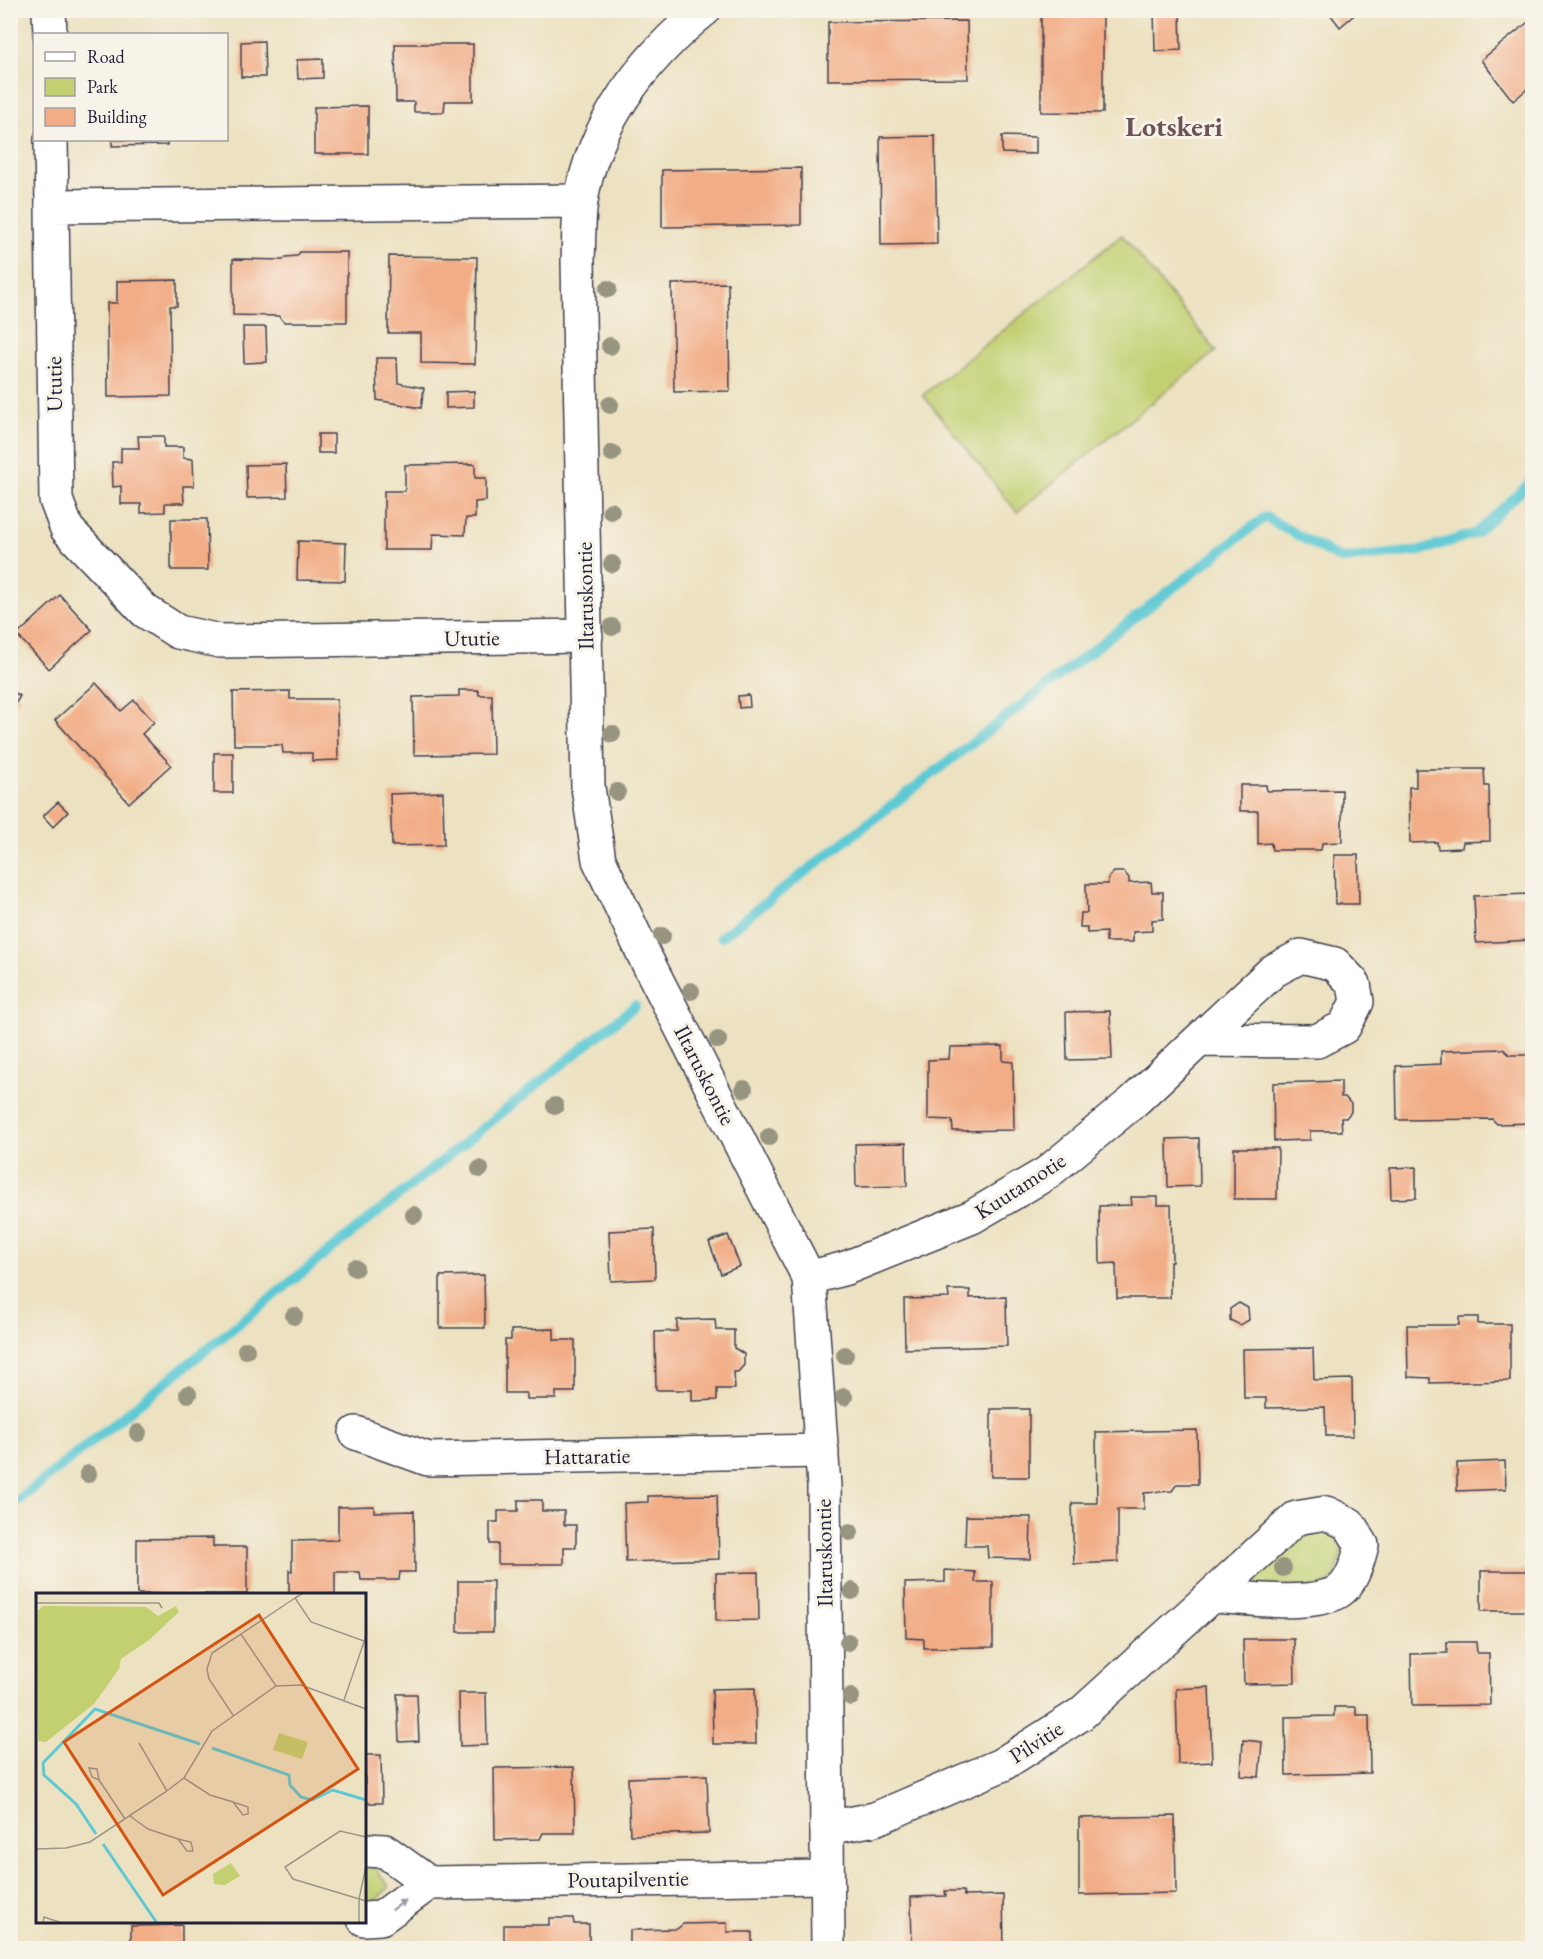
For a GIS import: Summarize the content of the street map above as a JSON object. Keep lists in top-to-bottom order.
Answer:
{
  "streets": {
    "street": [
      "Ututie",
      "Iltaruskontie",
      "Kuutamotie",
      "Hattaratie",
      "Pilvitie",
      "Poutapilventie"
    ]
  },
  "crossings": [
    ["Ututie", "Iltaruskontie"],
    ["Iltaruskontie", "Kuutamotie"],
    ["Iltaruskontie", "Hattaratie"],
    ["Iltaruskontie", "Pilvitie"],
    ["Iltaruskontie", "Poutapilventie"]
  ],
  "districts": ["Lotskeri"],
  "legend": ["Road", "Park", "Building"]
}
